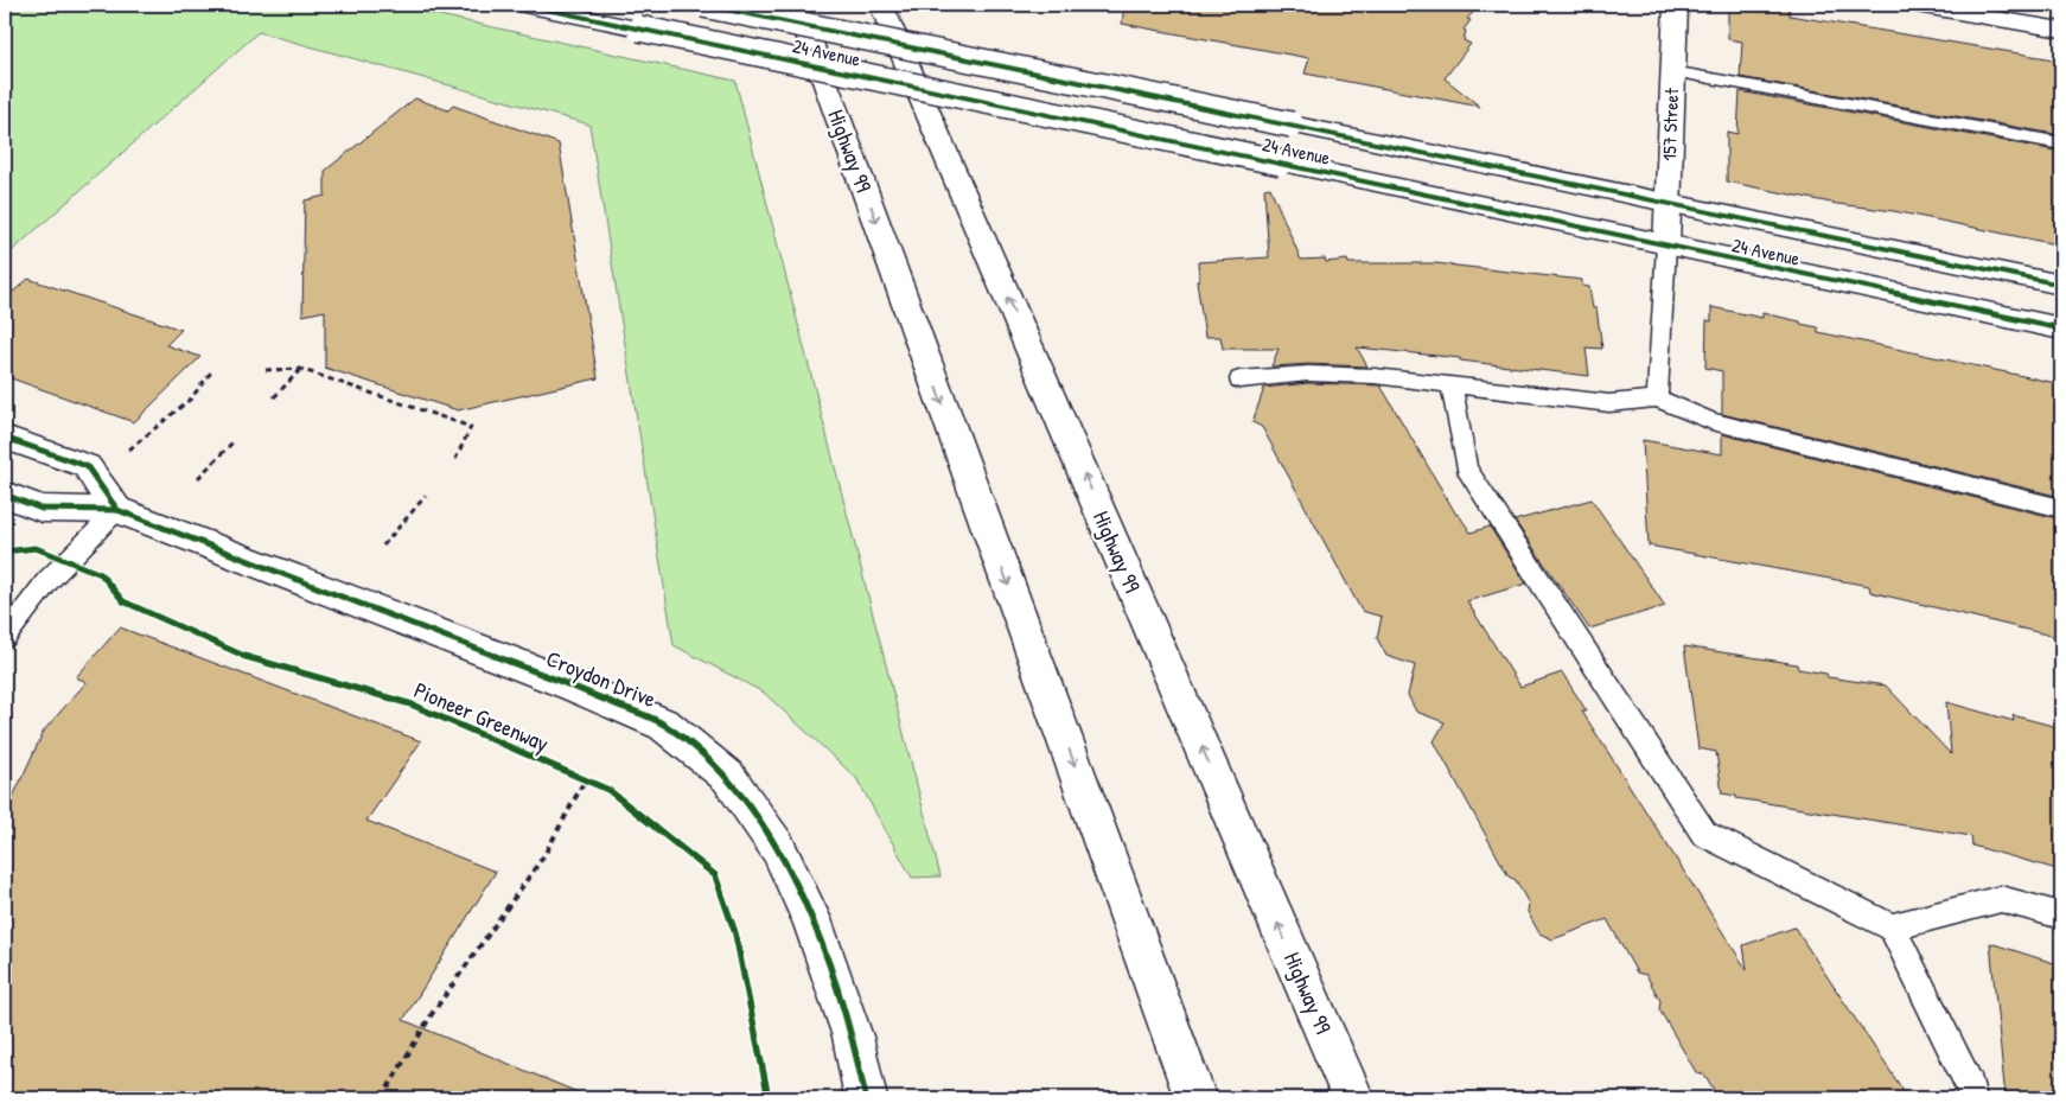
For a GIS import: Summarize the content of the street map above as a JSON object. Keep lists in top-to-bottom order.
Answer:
{
  "streets": {
    "main road": [
      "24 Avenue",
      "157 Street",
      "Highway 99",
      "Croydon Drive"
    ],
    "cycle path": ["Pioneer Greenway"]
  },
  "crossings": [
    ["24 Avenue", "157 Street"]
  ]
}
